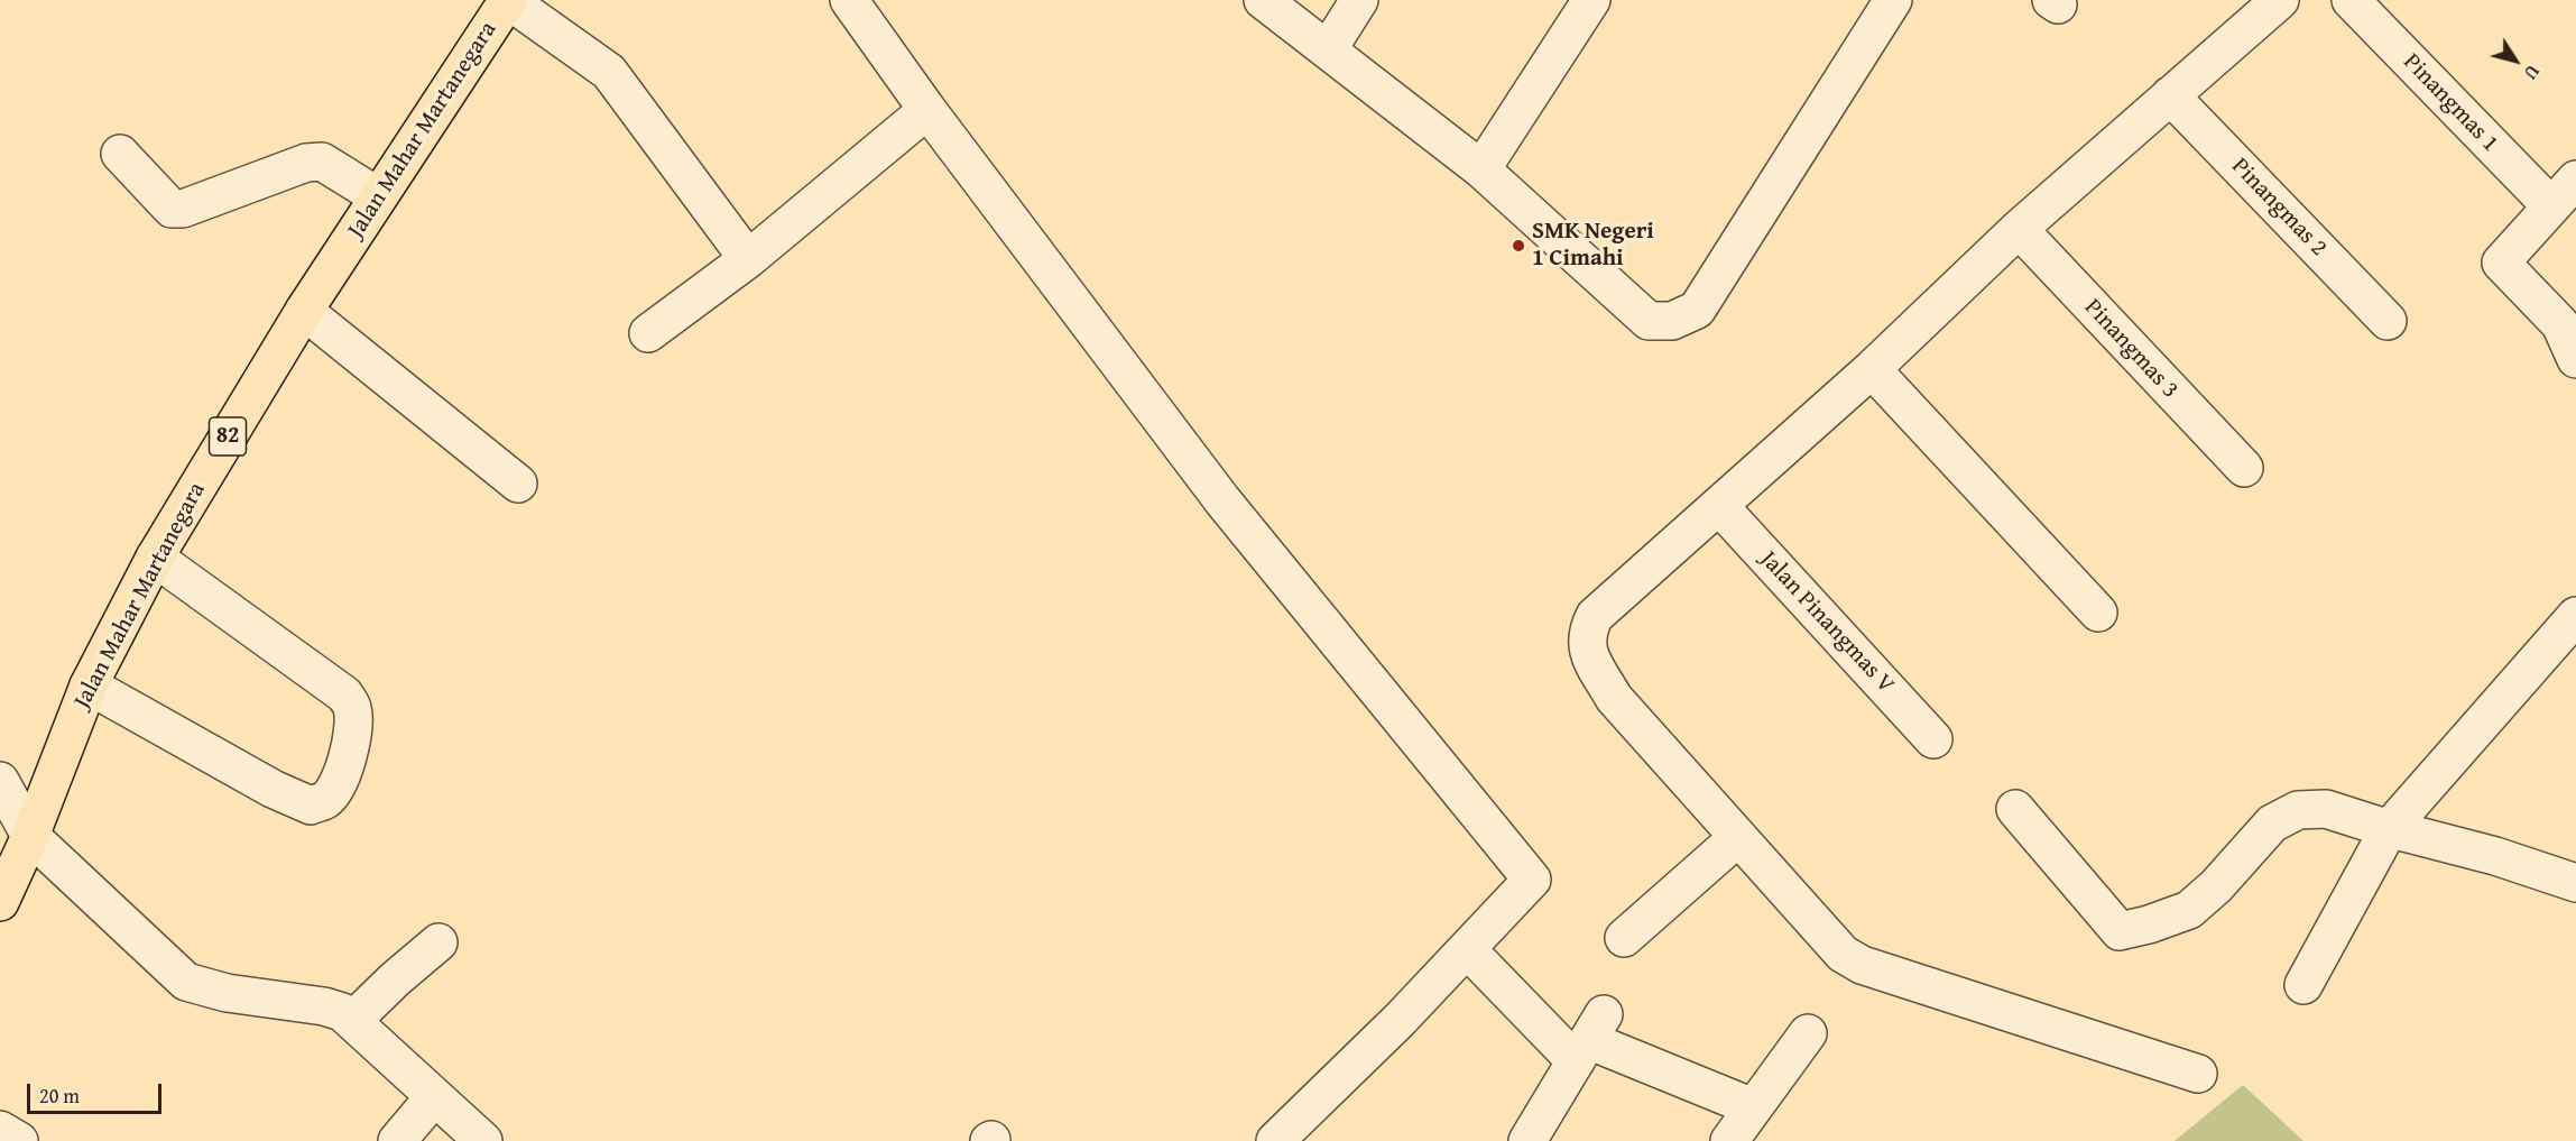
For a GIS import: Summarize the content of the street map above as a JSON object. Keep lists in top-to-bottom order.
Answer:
{
  "streets": {
    "main road": ["Jalan Mahar Martanegara", "82"],
    "street": [
      "Pinangmas 1",
      "Pinangmas 2",
      "Pinangmas 3",
      "Jalan Pinangmas V"
    ]
  },
  "places": ["SMK Negeri 1 Cimahi"],
  "scale_bar": "20 m",
  "north": "bottom right"
}
